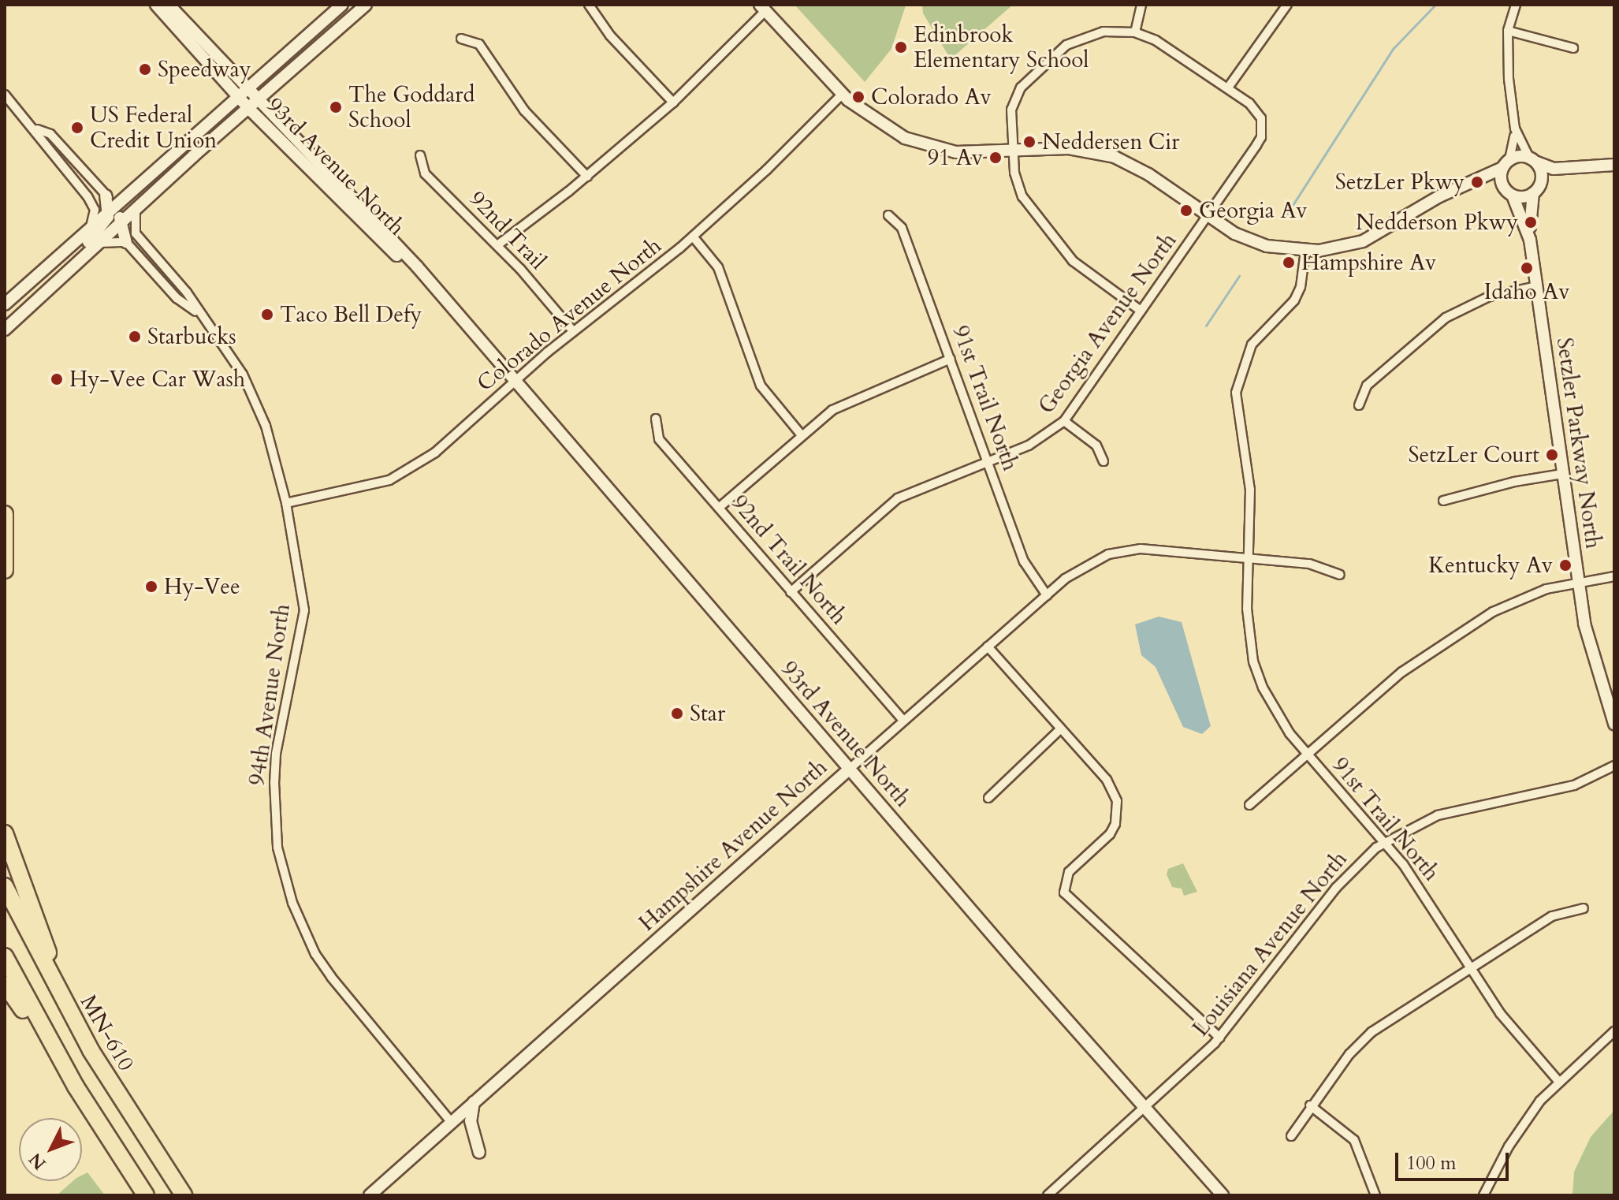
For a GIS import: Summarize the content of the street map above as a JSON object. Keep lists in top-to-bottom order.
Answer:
{
  "streets": {
    "highway": ["MN-610"],
    "street": [
      "93rd Avenue North",
      "92nd Trail",
      "Colorado Avenue North",
      "Georgia Avenue North",
      "91st Trail North",
      "Setzler Parkway North",
      "92nd Trail North",
      "94th Avenue North",
      "Hampshire Avenue North",
      "Louisiana Avenue North"
    ]
  },
  "crossings": [
    ["93rd Avenue North", "Colorado Avenue North"],
    ["93rd Avenue North", "Hampshire Avenue North"],
    ["93rd Avenue North", "Louisiana Avenue North"],
    ["92nd Trail", "Colorado Avenue North"],
    ["Colorado Avenue North", "94th Avenue North"],
    ["Georgia Avenue North", "91st Trail North"],
    ["Georgia Avenue North", "92nd Trail North"],
    ["91st Trail North", "Hampshire Avenue North"],
    ["91st Trail North", "Louisiana Avenue North"],
    ["92nd Trail North", "Hampshire Avenue North"],
    ["94th Avenue North", "Hampshire Avenue North"]
  ],
  "places": [
    "Edinbrook Elementary School",
    "Speedway",
    "Colorado Av",
    "The Goddard School",
    "US Federal Credit Union",
    "Neddersen Cir",
    "91 Av",
    "SetzLer Pkwy",
    "Georgia Av",
    "Nedderson Pkwy",
    "Hampshire Av",
    "Idaho Av",
    "Taco Bell Defy",
    "Starbucks",
    "Hy-Vee Car Wash",
    "SetzLer Court",
    "Kentucky Av",
    "Hy-Vee",
    "Star"
  ],
  "scale_bar": "100 m",
  "north": "bottom left"
}
